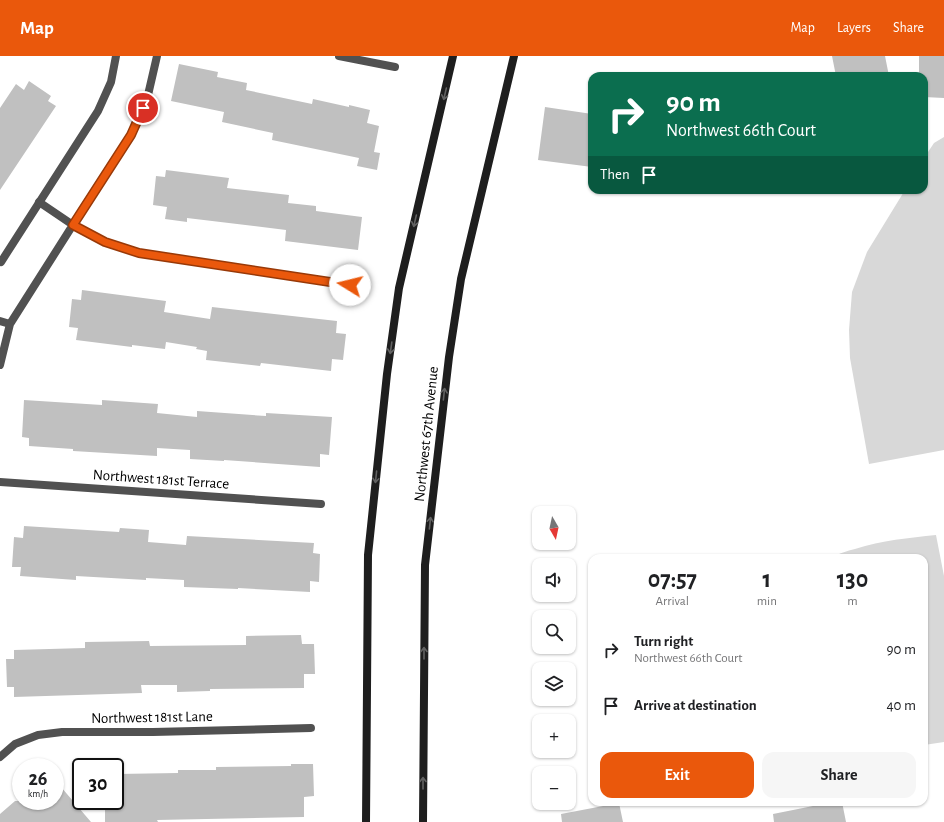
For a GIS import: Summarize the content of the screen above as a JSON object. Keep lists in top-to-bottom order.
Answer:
{
  "streets": {
    "main road": ["Northwest 67th Avenue"],
    "street": ["Northwest 181st Terrace", "Northwest 181st Lane"]
  },
  "north": "bottom",
  "page": {
    "header": "Map",
    "nav": ["Map", "Layers", "Share"],
    "turn": ["90 m", "Northwest 66th Court"],
    "then": "Then",
    "map_buttons": ["+", "−"],
    "eta": [
      "07:57",
      "Arrival",
      "1",
      "min",
      "130",
      "m"
    ],
    "list": [
      {
        "name": "Turn right",
        "note": "Northwest 66th Court",
        "value": "90 m"
      },
      {
        "name": "Arrive at destination",
        "value": "40 m"
      }
    ],
    "buttons": ["Exit", "Share"],
    "speed": "26 km/h",
    "limit": "30"
  }
}
